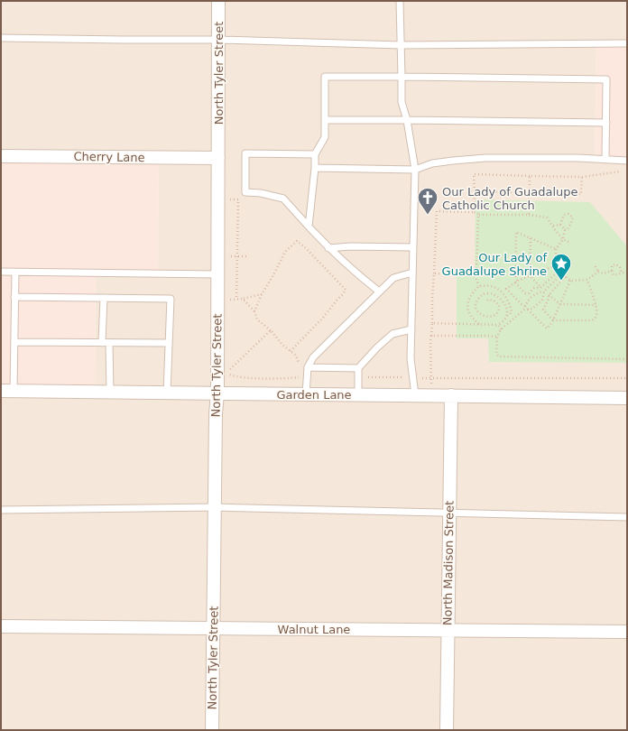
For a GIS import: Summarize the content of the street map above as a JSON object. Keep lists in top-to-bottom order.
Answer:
{
  "streets": {
    "street": [
      "North Tyler Street",
      "Cherry Lane",
      "Garden Lane",
      "North Madison Street",
      "Walnut Lane"
    ]
  },
  "crossings": [
    ["North Tyler Street", "Cherry Lane"],
    ["North Tyler Street", "Garden Lane"],
    ["North Tyler Street", "Walnut Lane"],
    ["Garden Lane", "North Madison Street"],
    ["North Madison Street", "Walnut Lane"]
  ],
  "places": {
    "church": ["Our Lady of Guadalupe Catholic Church"],
    "place": ["Our Lady of Guadalupe Shrine"]
  }
}
